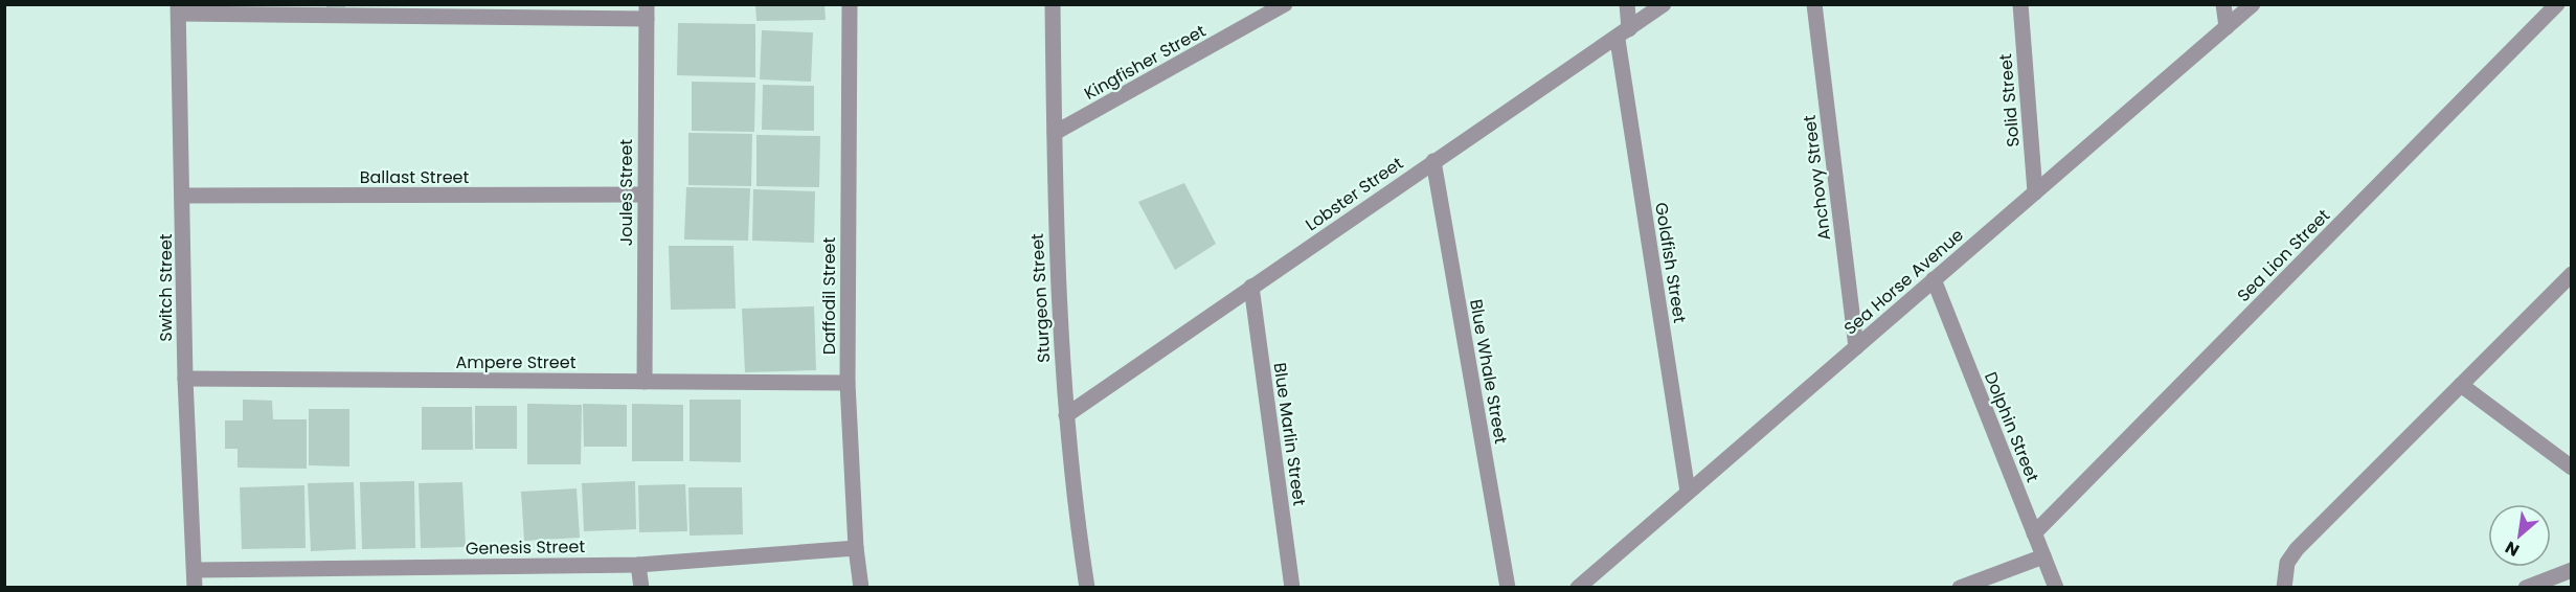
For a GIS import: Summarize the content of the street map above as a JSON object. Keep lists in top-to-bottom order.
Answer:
{
  "streets": {
    "street": [
      "Kingfisher Street",
      "Solid Street",
      "Ballast Street",
      "Anchovy Street",
      "Joules Street",
      "Lobster Street",
      "Sea Lion Street",
      "Goldfish Street",
      "Sea Horse Avenue",
      "Switch Street",
      "Daffodil Street",
      "Sturgeon Street",
      "Ampere Street",
      "Blue Whale Street",
      "Dolphin Street",
      "Blue Marlin Street",
      "Genesis Street"
    ]
  },
  "crossings": [
    ["Kingfisher Street", "Sturgeon Street"],
    ["Solid Street", "Sea Horse Avenue"],
    ["Ballast Street", "Joules Street"],
    ["Ballast Street", "Switch Street"],
    ["Anchovy Street", "Sea Horse Avenue"],
    ["Joules Street", "Ampere Street"],
    ["Lobster Street", "Goldfish Street"],
    ["Lobster Street", "Sturgeon Street"],
    ["Lobster Street", "Blue Whale Street"],
    ["Lobster Street", "Blue Marlin Street"],
    ["Sea Lion Street", "Dolphin Street"],
    ["Goldfish Street", "Sea Horse Avenue"],
    ["Sea Horse Avenue", "Dolphin Street"],
    ["Switch Street", "Ampere Street"],
    ["Switch Street", "Genesis Street"],
    ["Daffodil Street", "Ampere Street"],
    ["Daffodil Street", "Genesis Street"]
  ],
  "north": "bottom left"
}
